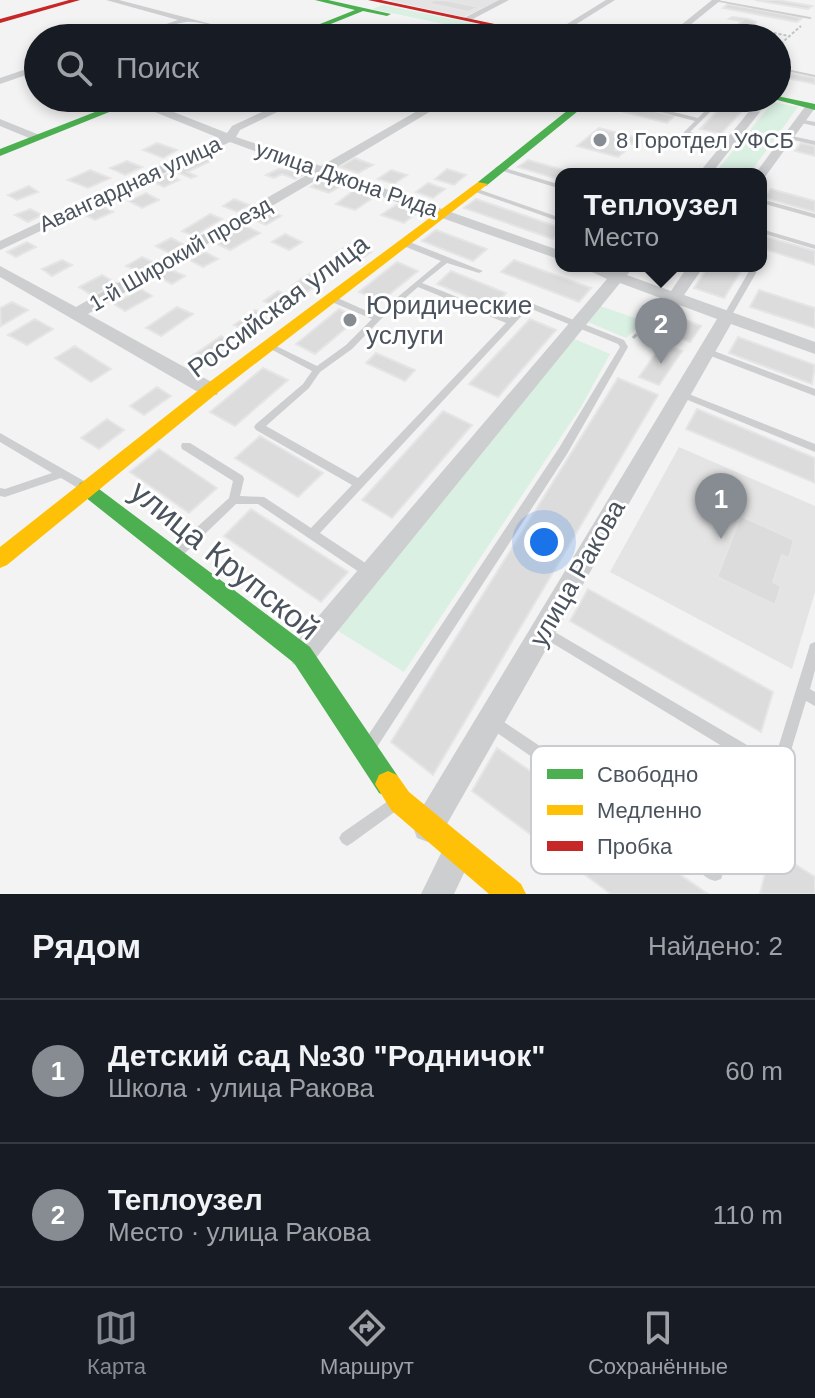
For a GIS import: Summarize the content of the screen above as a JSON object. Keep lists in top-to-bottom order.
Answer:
{
  "streets": {
    "street": [
      "улица Джона Рида",
      "Авангардная улица",
      "1-й Широкий проезд",
      "Российская улица",
      "улица Крупской",
      "улица Ракова"
    ]
  },
  "crossings": [
    ["улица Джона Рида", "Авангардная улица"],
    ["улица Джона Рида", "1-й Широкий проезд"],
    ["улица Джона Рида", "Российская улица"],
    ["Российская улица", "улица Крупской"],
    ["улица Крупской", "улица Ракова"]
  ],
  "places": ["8 Горотдел УФСБ", "Юридические услуги"],
  "legend": ["Свободно", "Медленно", "Пробка"],
  "page": {
    "search": "Поиск",
    "popup": ["Теплоузел", "Место"],
    "pins": ["2", "1"],
    "heading": ["Рядом", "Найдено: 2"],
    "list": [
      {
        "mark": "1",
        "name": "Детский сад №30 \"Родничок\"",
        "note": "Школа · улица Ракова",
        "value": "60 m"
      },
      {
        "mark": "2",
        "name": "Теплоузел",
        "note": "Место · улица Ракова",
        "value": "110 m"
      }
    ],
    "nav": ["Карта", "Маршрут", "Сохранённые"]
  }
}
